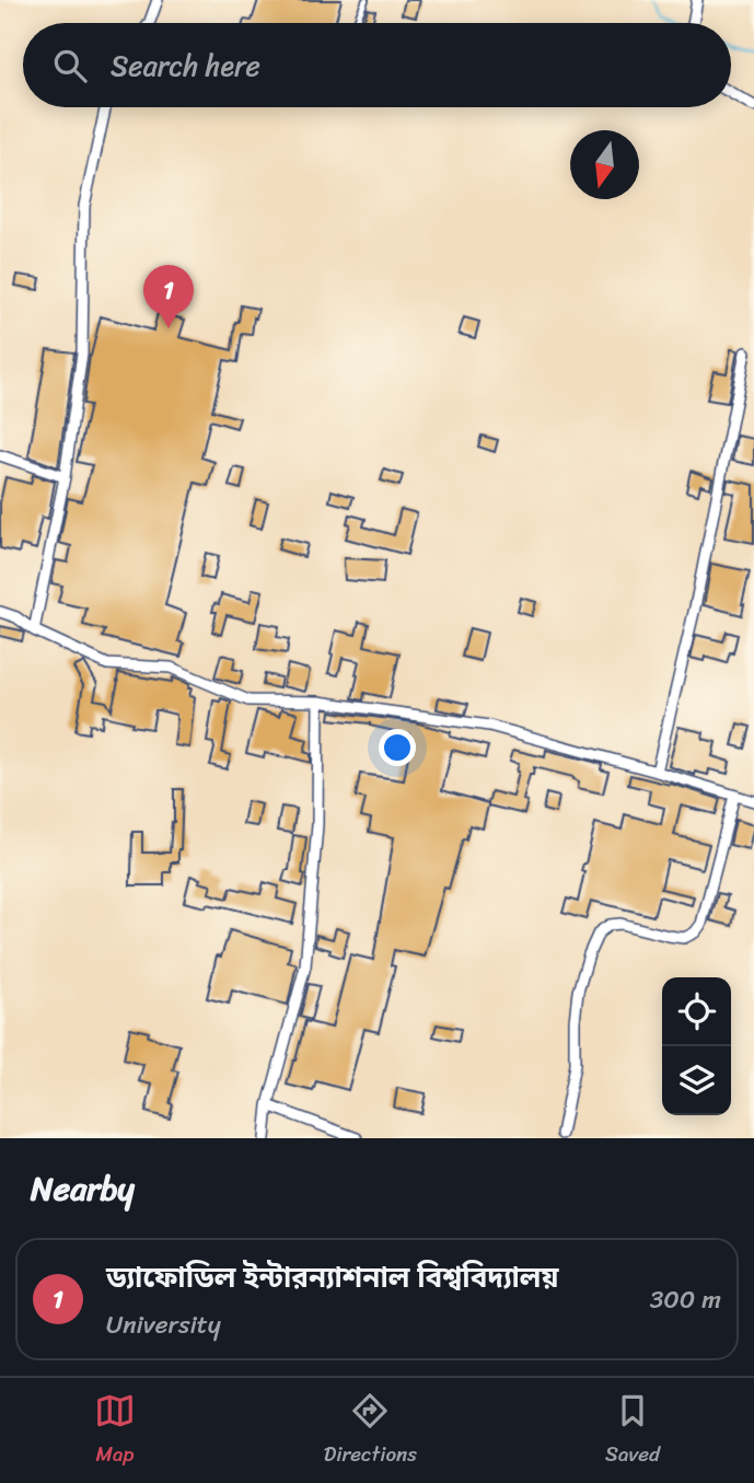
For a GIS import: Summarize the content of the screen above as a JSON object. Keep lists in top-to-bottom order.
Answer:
{
  "north": "bottom",
  "page": {
    "search": "Search here",
    "pins": "1",
    "heading": "Nearby",
    "list": [
      {
        "mark": "1",
        "name": "ড্যাফোডিল ইন্টারন্যাশনাল বিশ্ববিদ্যালয়",
        "note": "University",
        "value": "300 m"
      }
    ],
    "nav": ["Map", "Directions", "Saved"]
  }
}
